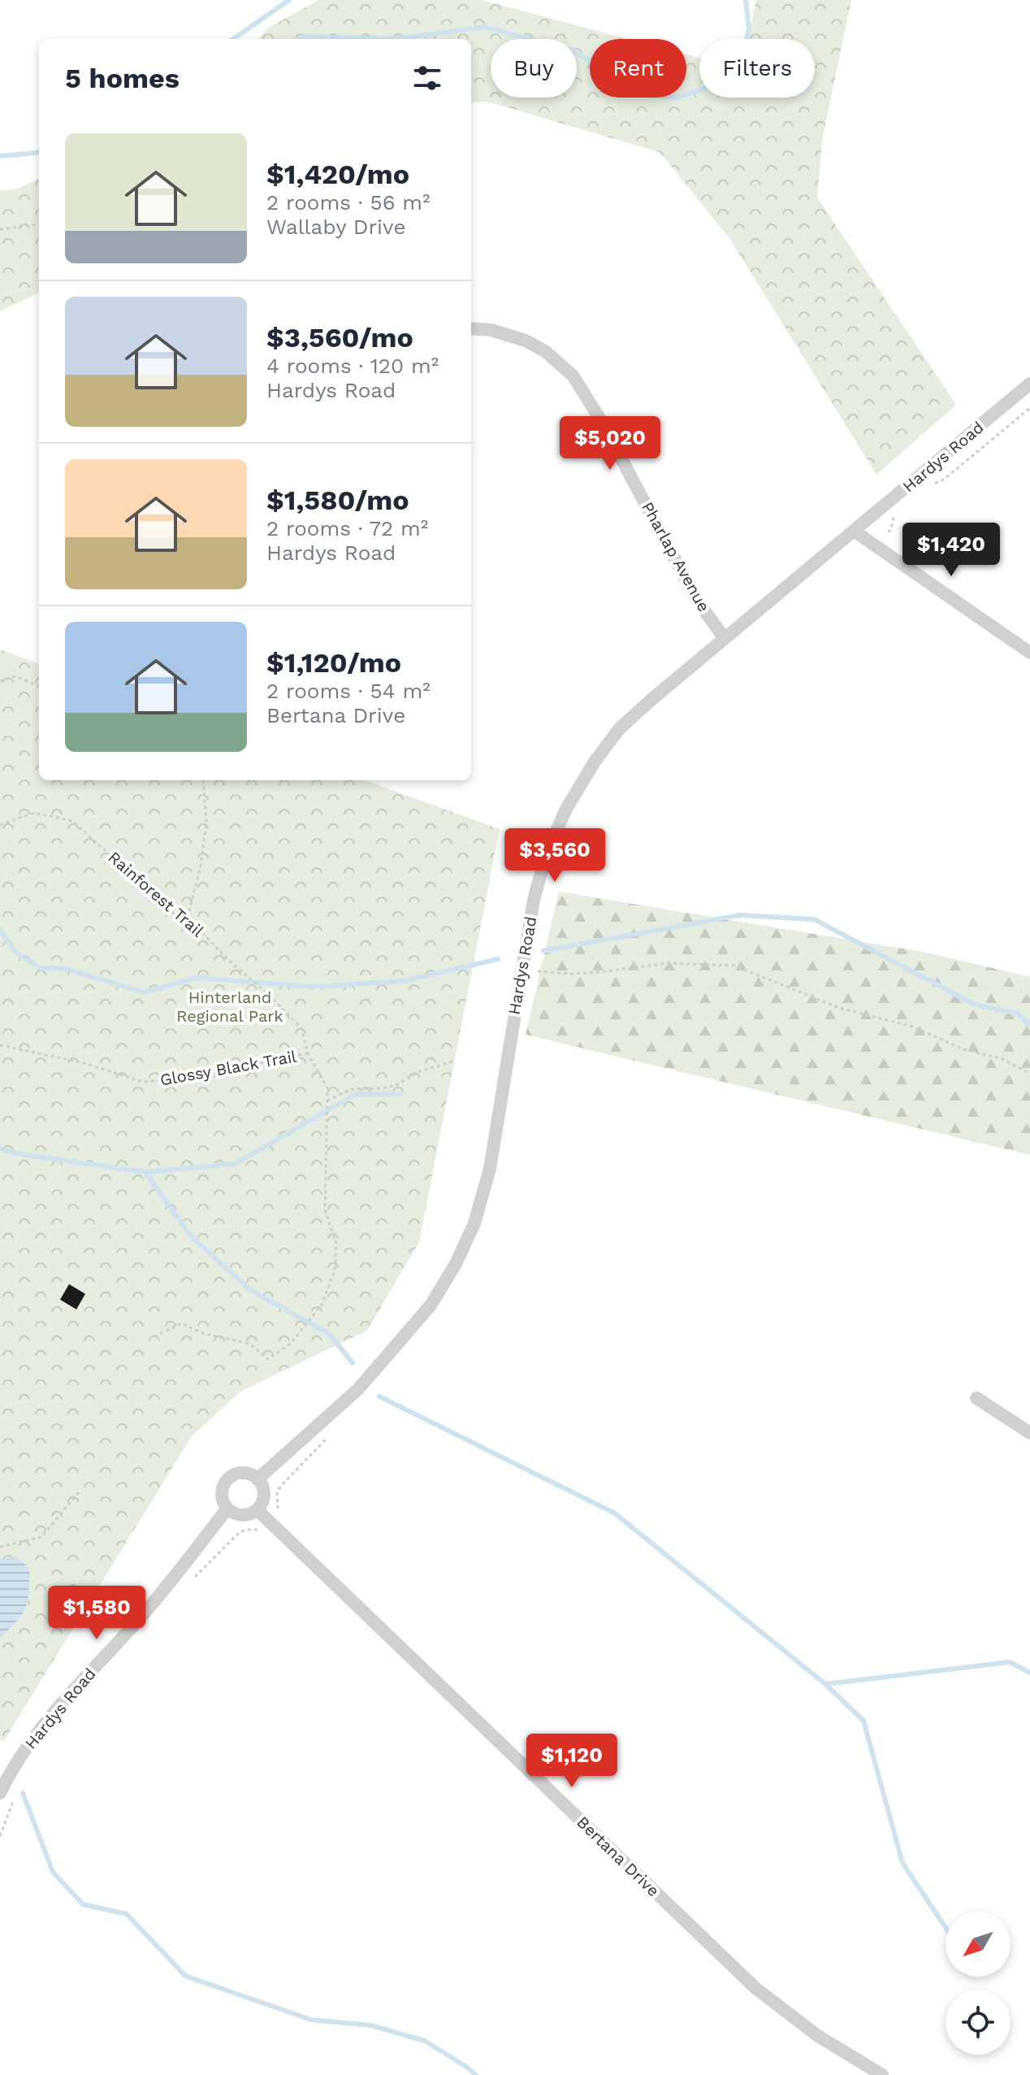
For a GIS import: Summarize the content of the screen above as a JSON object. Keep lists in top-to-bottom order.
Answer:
{
  "streets": {
    "street": ["Hardys Road", "Pharlap Avenue", "Bertana Drive"],
    "path": ["Rainforest Trail", "Glossy Black Trail"]
  },
  "crossings": [
    ["Hardys Road", "Pharlap Avenue"],
    ["Hardys Road", "Bertana Drive"],
    ["Rainforest Trail", "Glossy Black Trail"]
  ],
  "parks": ["Hinterland Regional Park"],
  "north": "bottom left",
  "page": {
    "chip": ["Buy", "Rent", "Filters"],
    "heading": "5 homes",
    "list": [
      {
        "name": "$1,420/mo",
        "note": "2 rooms · 56 m² · Wallaby Drive"
      },
      {
        "name": "$3,560/mo",
        "note": "4 rooms · 120 m² · Hardys Road"
      },
      {
        "name": "$1,580/mo",
        "note": "2 rooms · 72 m² · Hardys Road"
      },
      {
        "name": "$1,120/mo",
        "note": "2 rooms · 54 m² · Bertana Drive"
      }
    ],
    "price": [
      "$5,020",
      "$1,420",
      "$3,560",
      "$1,580",
      "$1,120"
    ]
  }
}
